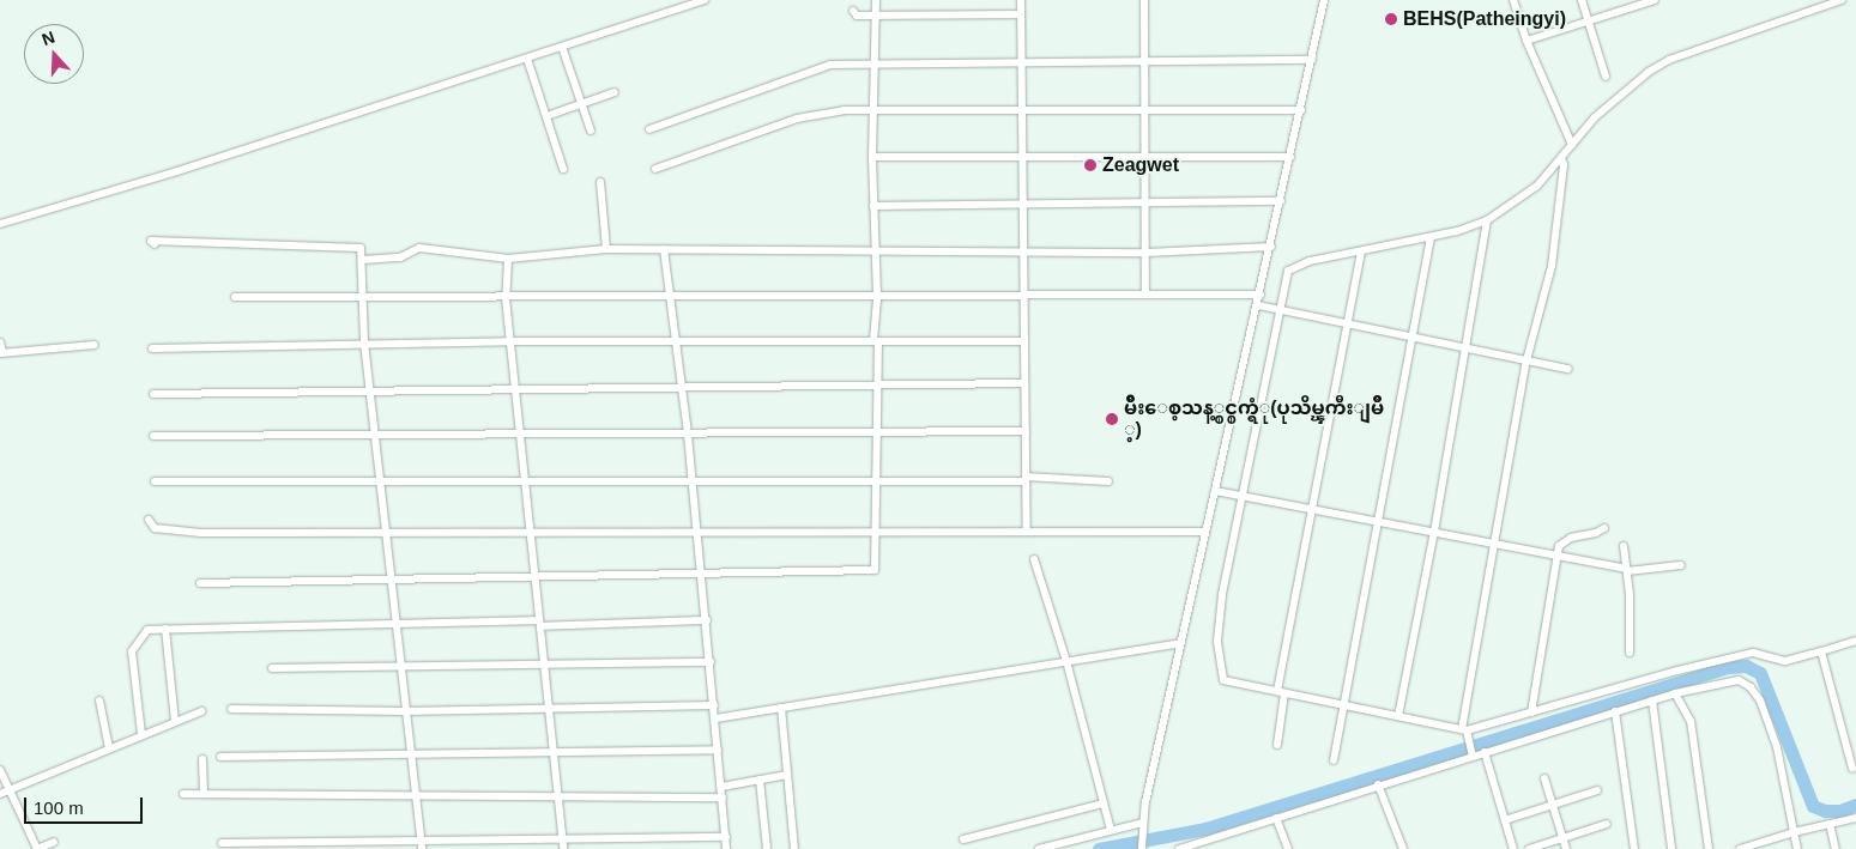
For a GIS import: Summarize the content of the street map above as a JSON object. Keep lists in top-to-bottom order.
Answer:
{
  "places": ["BEHS(Patheingyi)", "Zeagwet", "မ်ိဳးေစ့သန့္စင္စက္ရံု(ပုသိမ္ၾကီးျမိဳ ့)"],
  "scale_bar": "100 m",
  "north": "top"
}
